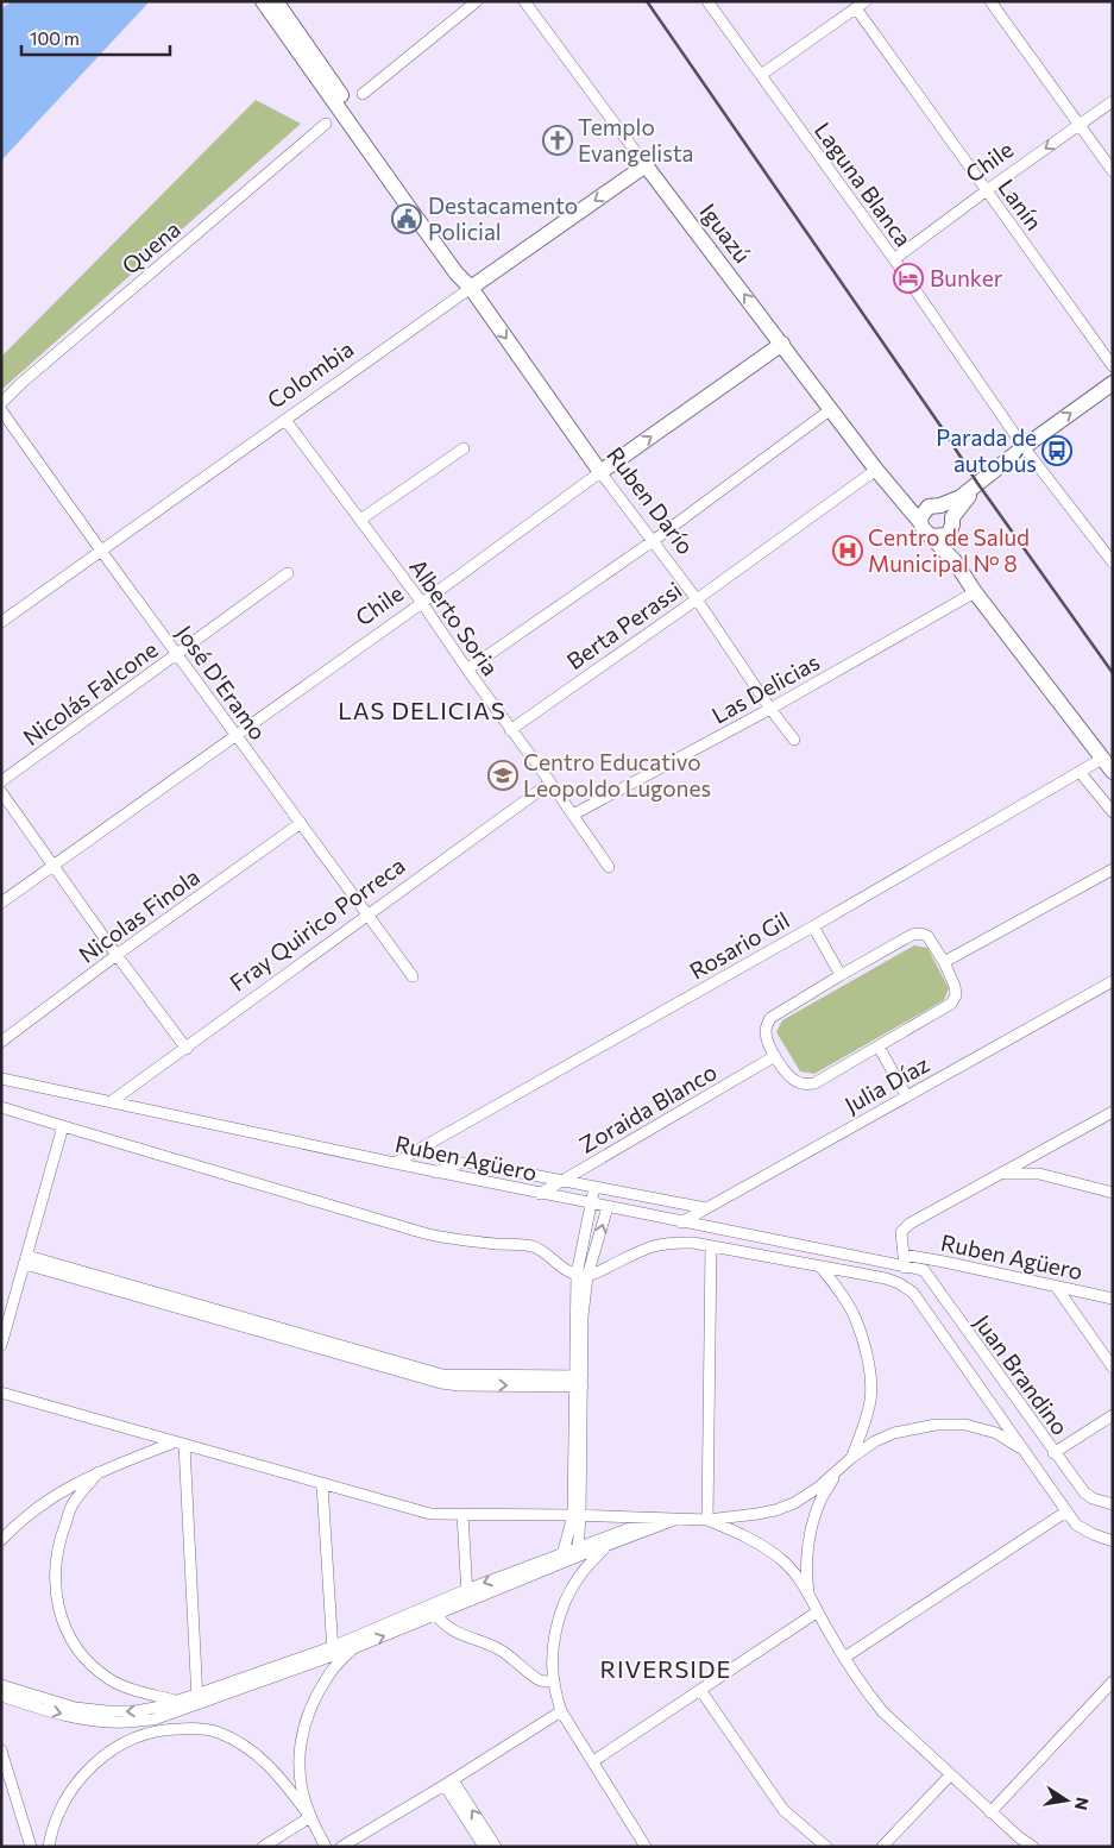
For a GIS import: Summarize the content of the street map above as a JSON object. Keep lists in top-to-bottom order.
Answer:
{
  "streets": {
    "main road": [
      "Chile",
      "Iguazú",
      "Colombia",
      "Ruben Darío"
    ],
    "street": [
      "Laguna Blanca",
      "Lanín",
      "Quena",
      "Alberto Soria",
      "Berta Perassi",
      "José D'Eramo",
      "Las Delicias",
      "Nicolás Falcone",
      "Nicolas Finola",
      "Fray Quirico Porreca",
      "Rosario Gil",
      "Julia Díaz",
      "Zoraida Blanco",
      "Ruben Agüero",
      "Juan Brandino"
    ]
  },
  "crossings": [
    ["Chile", "Laguna Blanca"],
    ["Chile", "Lanín"],
    ["Chile", "Iguazú"],
    ["Chile", "Ruben Darío"],
    ["Chile", "Alberto Soria"],
    ["Chile", "José D'Eramo"],
    ["Iguazú", "Colombia"],
    ["Iguazú", "Berta Perassi"],
    ["Colombia", "Ruben Darío"],
    ["Colombia", "Alberto Soria"],
    ["Colombia", "José D'Eramo"],
    ["Ruben Darío", "Berta Perassi"],
    ["Ruben Darío", "Las Delicias"],
    ["Alberto Soria", "Berta Perassi"],
    ["Alberto Soria", "Las Delicias"],
    ["Alberto Soria", "Fray Quirico Porreca"],
    ["José D'Eramo", "Nicolás Falcone"],
    ["José D'Eramo", "Nicolas Finola"],
    ["José D'Eramo", "Fray Quirico Porreca"],
    ["Fray Quirico Porreca", "Ruben Agüero"],
    ["Rosario Gil", "Ruben Agüero"],
    ["Julia Díaz", "Ruben Agüero"],
    ["Zoraida Blanco", "Ruben Agüero"],
    ["Ruben Agüero", "Juan Brandino"]
  ],
  "districts": ["LAS DELICIAS", "RIVERSIDE"],
  "places": {
    "church": ["Templo Evangelista"],
    "public building": ["Destacamento Policial"],
    "hotel": ["Bunker"],
    "bus stop": ["Parada de autobús"],
    "hospital": ["Centro de Salud Municipal Nº 8"],
    "school or university": ["Centro Educativo Leopoldo Lugones"]
  },
  "scale_bar": "100 m",
  "north": "right"
}
